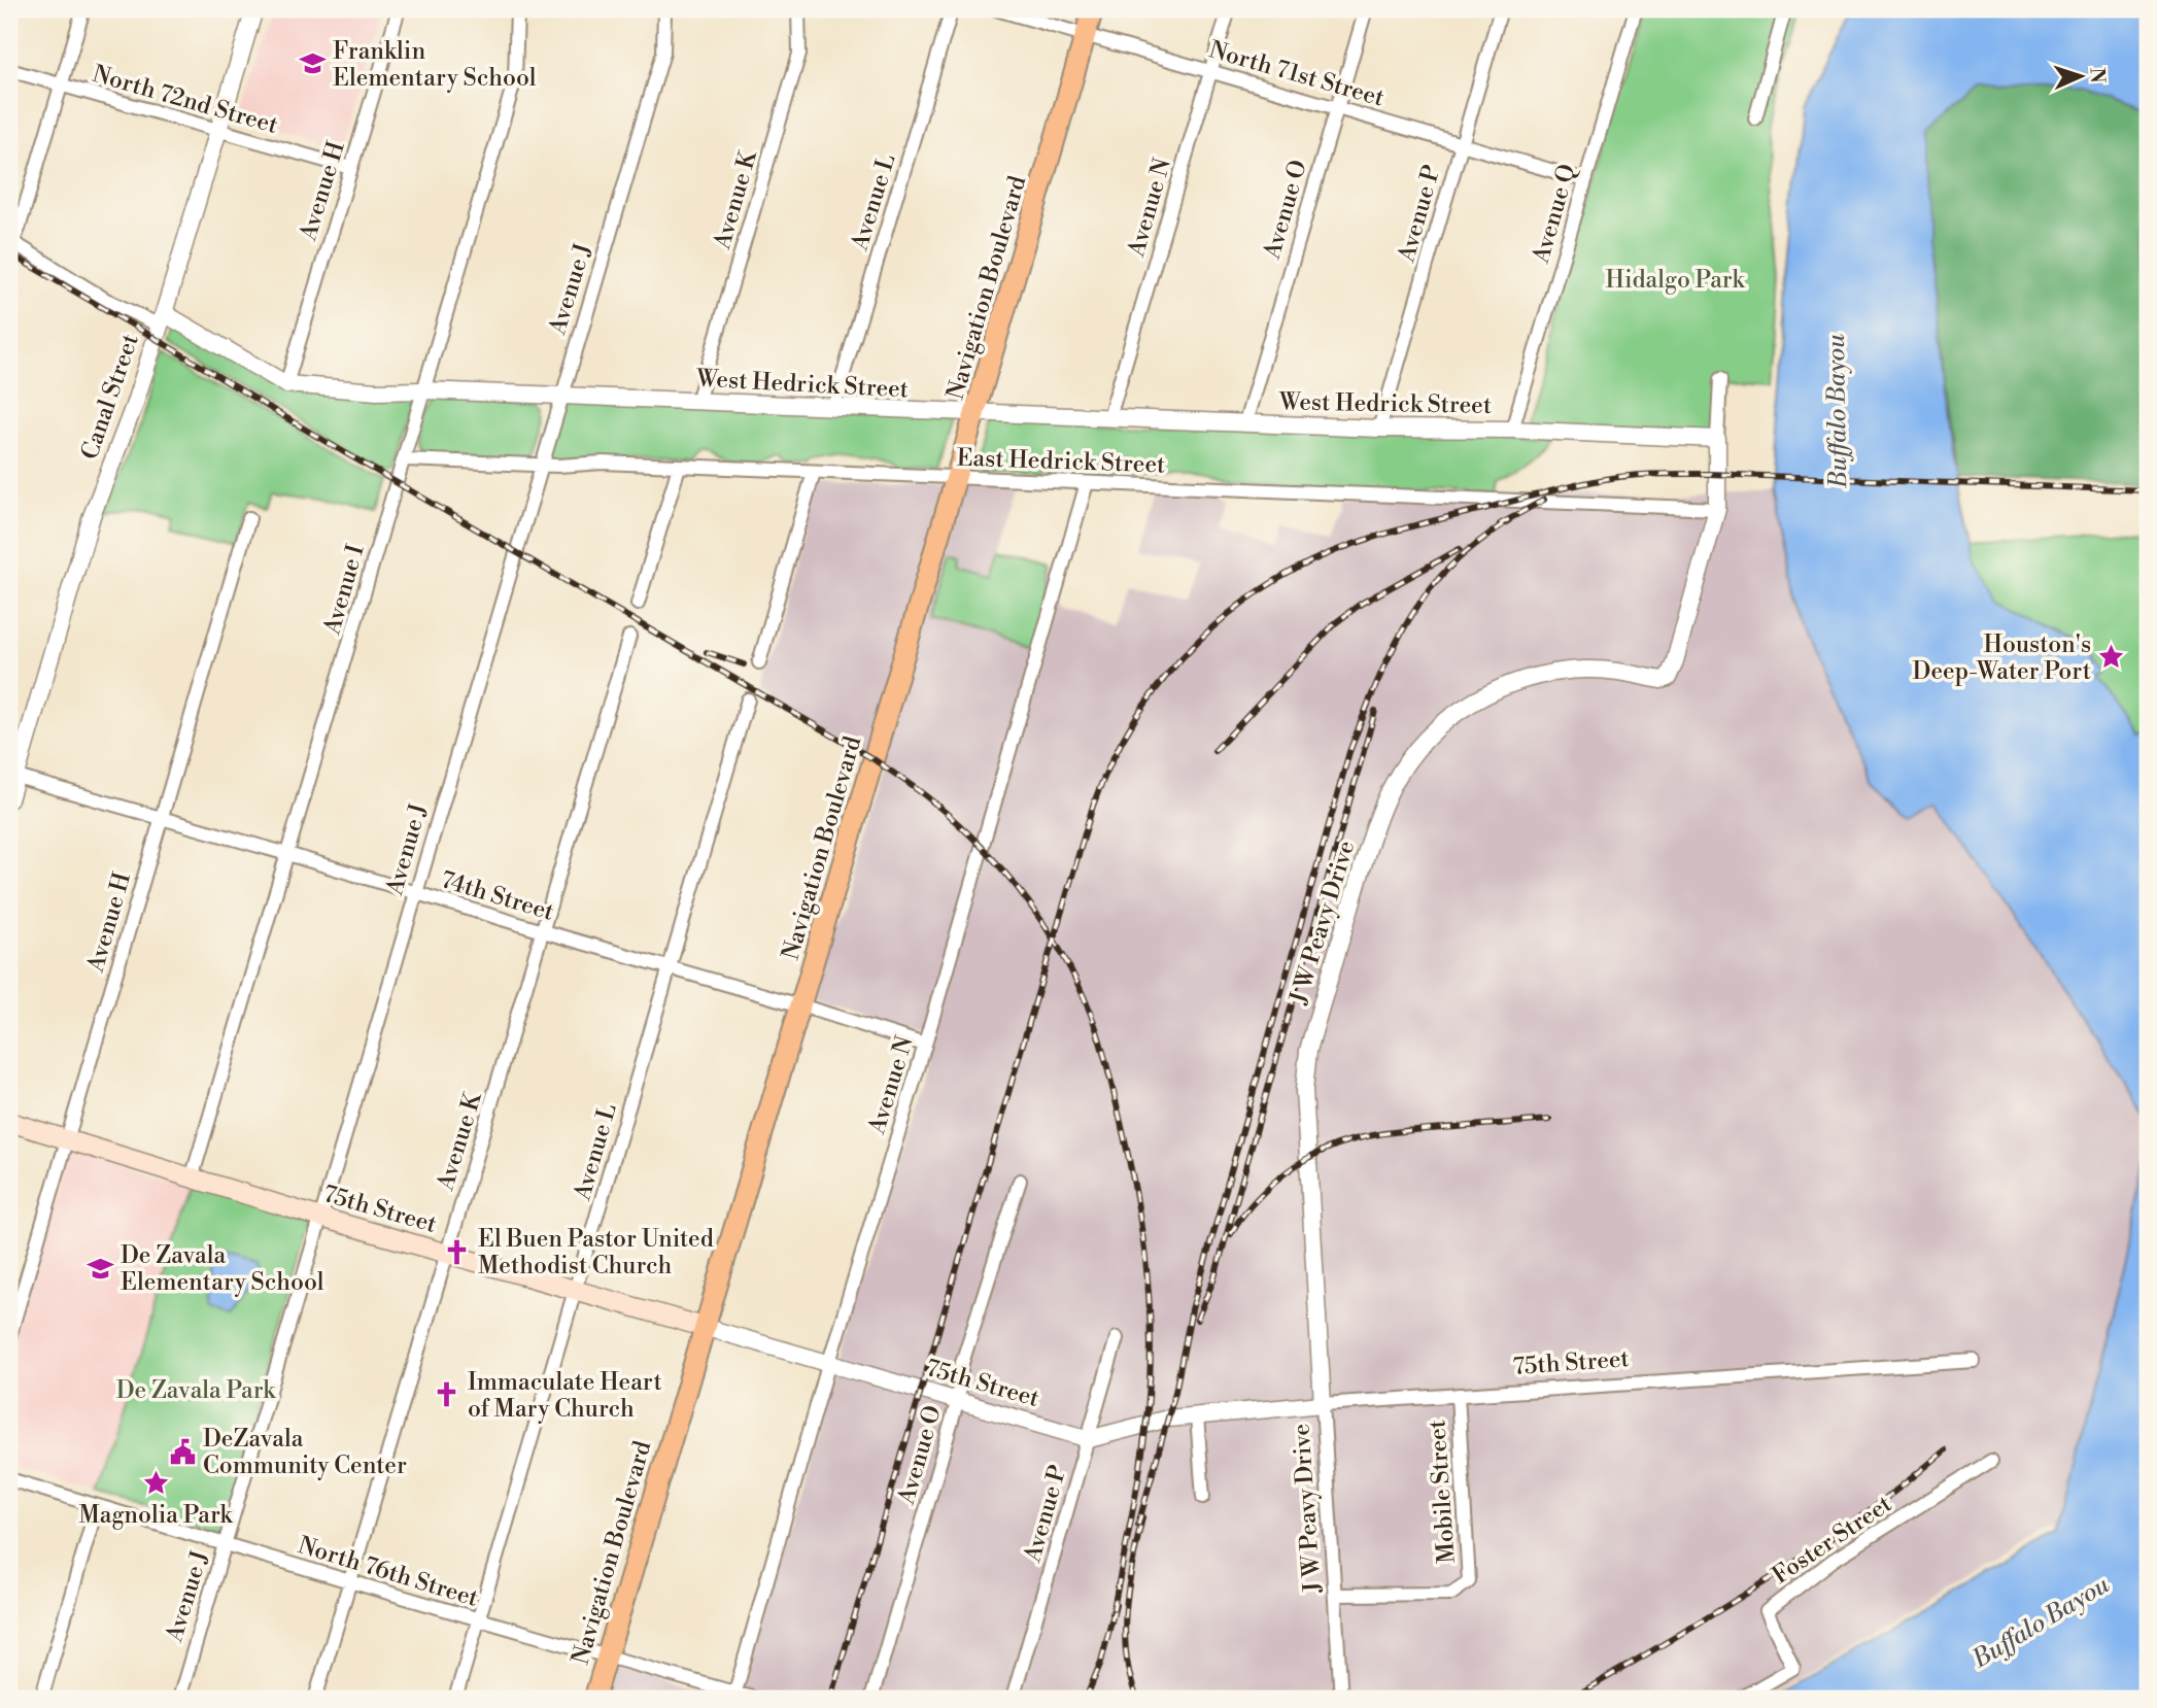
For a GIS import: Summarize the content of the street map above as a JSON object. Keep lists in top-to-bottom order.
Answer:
{
  "streets": {
    "main road": ["Navigation Boulevard", "75th Street"],
    "street": [
      "North 71st Street",
      "North 72nd Street",
      "Avenue H",
      "Avenue K",
      "Avenue L",
      "Avenue N",
      "Avenue O",
      "Avenue P",
      "Avenue Q",
      "Avenue J",
      "West Hedrick Street",
      "Canal Street",
      "East Hedrick Street",
      "Avenue I",
      "74th Street",
      "J W Peavy Drive",
      "Mobile Street",
      "Foster Street",
      "North 76th Street"
    ]
  },
  "crossings": [
    ["North 71st Street", "Avenue N"],
    ["North 71st Street", "Avenue O"],
    ["North 71st Street", "Avenue P"],
    ["North 71st Street", "Avenue Q"],
    ["North 71st Street", "Navigation Boulevard"],
    ["North 72nd Street", "Avenue H"],
    ["North 72nd Street", "Canal Street"],
    ["Avenue H", "West Hedrick Street"],
    ["Avenue H", "74th Street"],
    ["Avenue H", "75th Street"],
    ["Avenue K", "West Hedrick Street"],
    ["Avenue K", "74th Street"],
    ["Avenue K", "75th Street"],
    ["Avenue K", "North 76th Street"],
    ["Avenue L", "West Hedrick Street"],
    ["Avenue L", "74th Street"],
    ["Avenue L", "75th Street"],
    ["Avenue L", "North 76th Street"],
    ["Avenue N", "West Hedrick Street"],
    ["Avenue N", "East Hedrick Street"],
    ["Avenue N", "74th Street"],
    ["Avenue N", "75th Street"],
    ["Avenue N", "North 76th Street"],
    ["Avenue O", "West Hedrick Street"],
    ["Avenue O", "75th Street"],
    ["Avenue P", "West Hedrick Street"],
    ["Avenue P", "75th Street"],
    ["Avenue Q", "West Hedrick Street"],
    ["Navigation Boulevard", "West Hedrick Street"],
    ["Navigation Boulevard", "East Hedrick Street"],
    ["Navigation Boulevard", "74th Street"],
    ["Navigation Boulevard", "75th Street"],
    ["Navigation Boulevard", "North 76th Street"],
    ["Avenue J", "West Hedrick Street"],
    ["Avenue J", "East Hedrick Street"],
    ["Avenue J", "74th Street"],
    ["Avenue J", "75th Street"],
    ["Avenue J", "North 76th Street"],
    ["West Hedrick Street", "Canal Street"],
    ["West Hedrick Street", "Avenue I"],
    ["West Hedrick Street", "J W Peavy Drive"],
    ["Canal Street", "74th Street"],
    ["East Hedrick Street", "Avenue I"],
    ["East Hedrick Street", "J W Peavy Drive"],
    ["Avenue I", "74th Street"],
    ["Avenue I", "75th Street"],
    ["J W Peavy Drive", "75th Street"],
    ["J W Peavy Drive", "Mobile Street"],
    ["75th Street", "Mobile Street"]
  ],
  "water": ["Buffalo Bayou"],
  "parks": ["Hidalgo Park", "De Zavala Park"],
  "places": {
    "school or university": ["Franklin Elementary School", "De Zavala Elementary School"],
    "place": ["Houston's Deep-Water Port", "Magnolia Park"],
    "church": ["El Buen Pastor United Methodist Church", "Immaculate Heart of Mary Church"],
    "public building": ["DeZavala Community Center"]
  },
  "north": "right"
}
